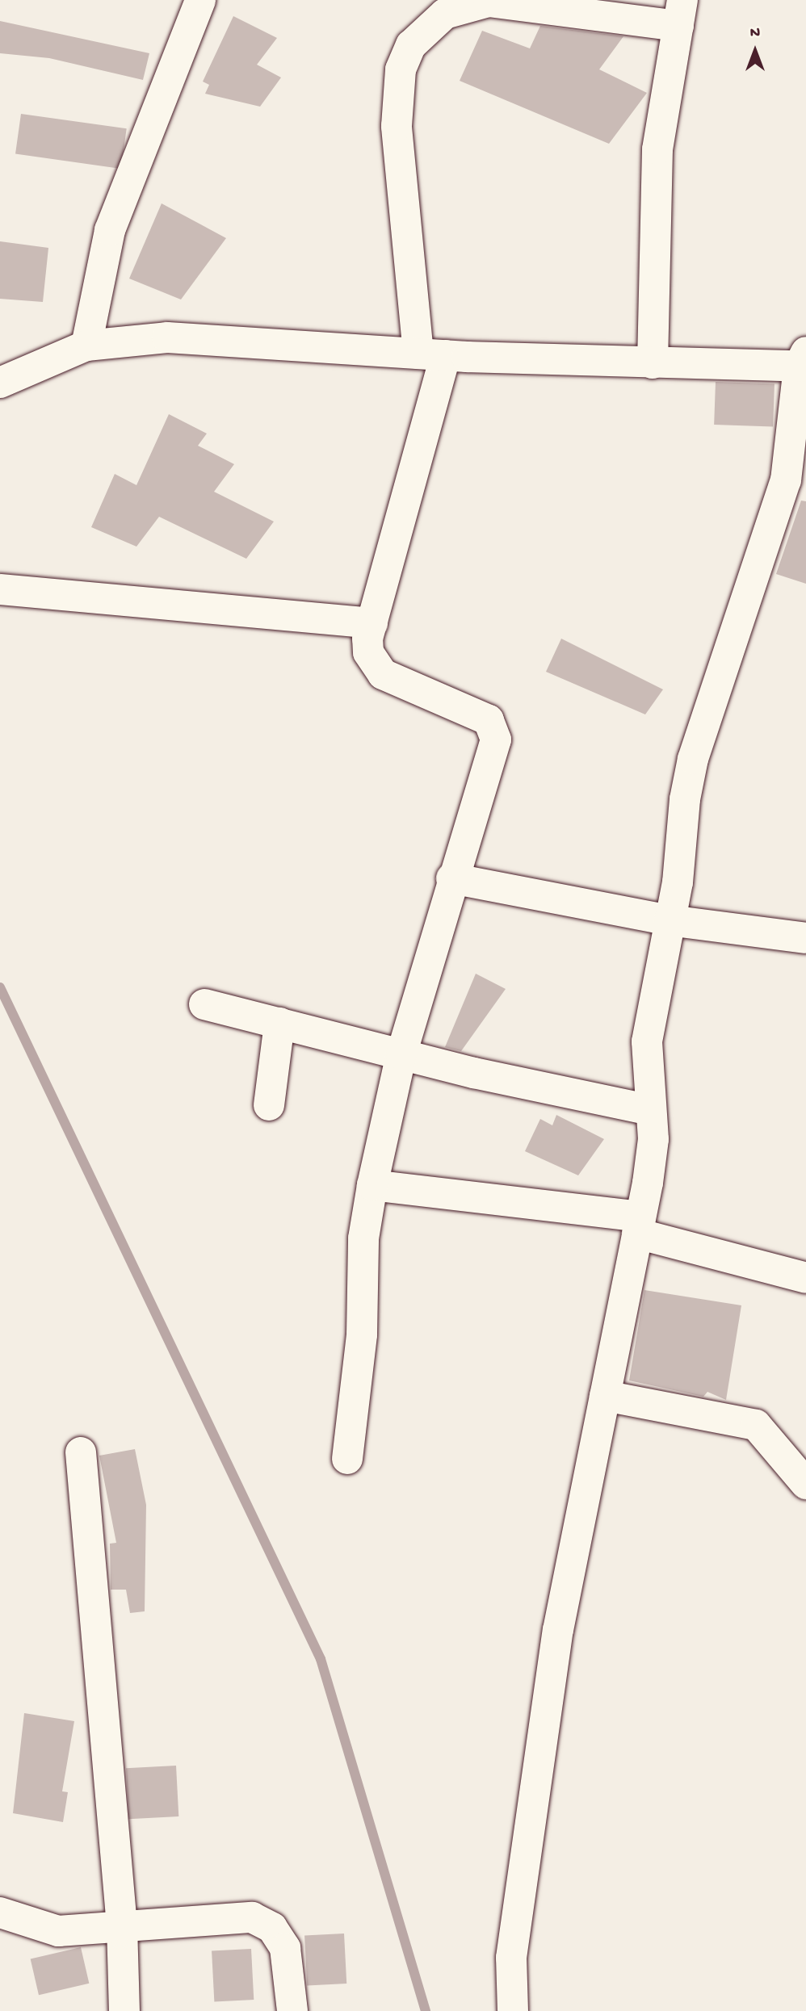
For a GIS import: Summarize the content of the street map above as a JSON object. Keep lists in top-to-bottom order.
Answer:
{
  "north": "top"
}
